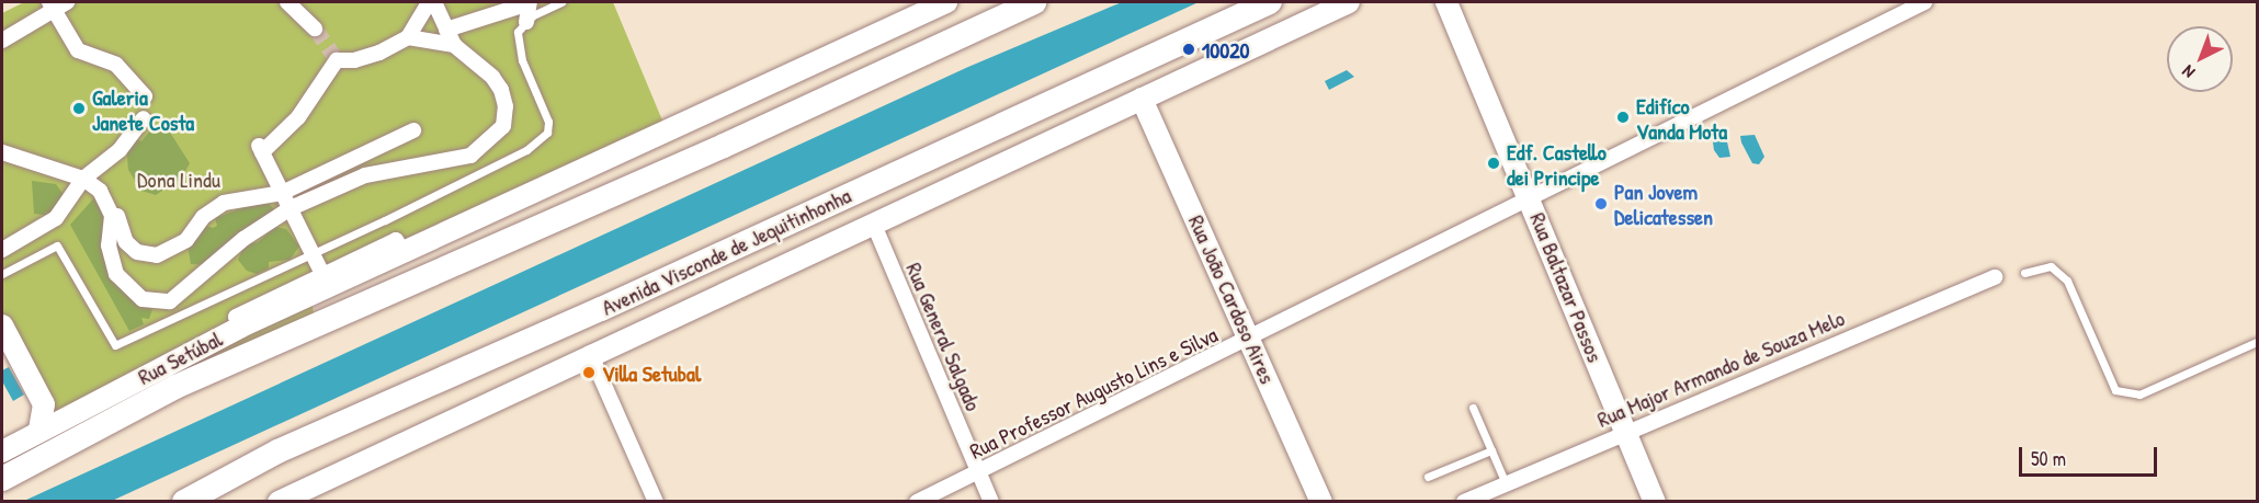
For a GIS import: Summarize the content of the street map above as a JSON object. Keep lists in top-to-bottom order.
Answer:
{
  "streets": {
    "main road": ["Avenida Visconde de Jequitinhonha"],
    "street": [
      "Rua Baltazar Passos",
      "Rua João Cardoso Aires",
      "Rua General Salgado",
      "Rua Setúbal",
      "Rua Major Armando de Souza Melo",
      "Rua Professor Augusto Lins e Silva"
    ]
  },
  "crossings": [
    ["Avenida Visconde de Jequitinhonha", "Rua João Cardoso Aires"],
    ["Avenida Visconde de Jequitinhonha", "Rua General Salgado"],
    ["Rua Baltazar Passos", "Rua Major Armando de Souza Melo"],
    ["Rua Baltazar Passos", "Rua Professor Augusto Lins e Silva"],
    ["Rua João Cardoso Aires", "Rua Professor Augusto Lins e Silva"],
    ["Rua General Salgado", "Rua Professor Augusto Lins e Silva"]
  ],
  "parks": ["Dona Lindu"],
  "places": [
    "10020",
    "Galeria Janete Costa",
    "Edifíco Vanda Mota",
    "Edf. Castello dei Principe",
    "Pan Jovem Delicatessen",
    "Villa Setubal"
  ],
  "scale_bar": "50 m",
  "north": "bottom left"
}
